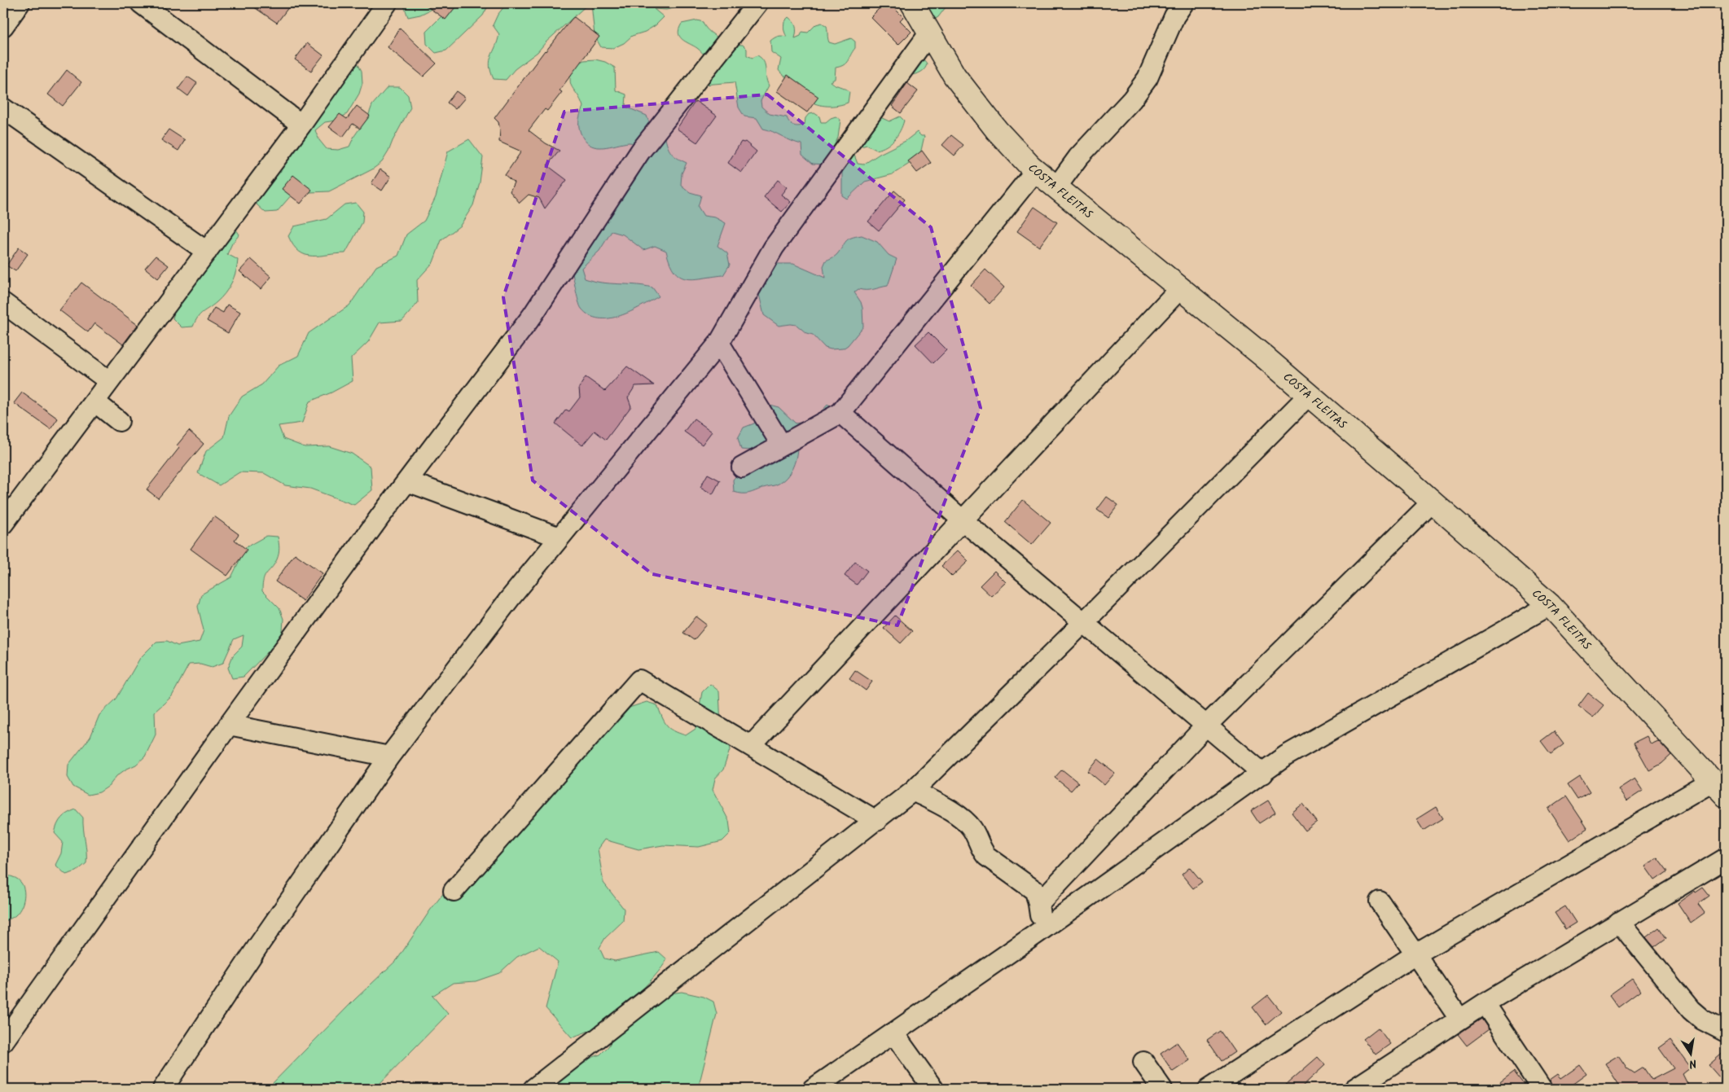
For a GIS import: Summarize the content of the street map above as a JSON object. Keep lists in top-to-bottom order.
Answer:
{
  "streets": {
    "main road": ["COSTA FLEITAS"]
  },
  "north": "bottom"
}
